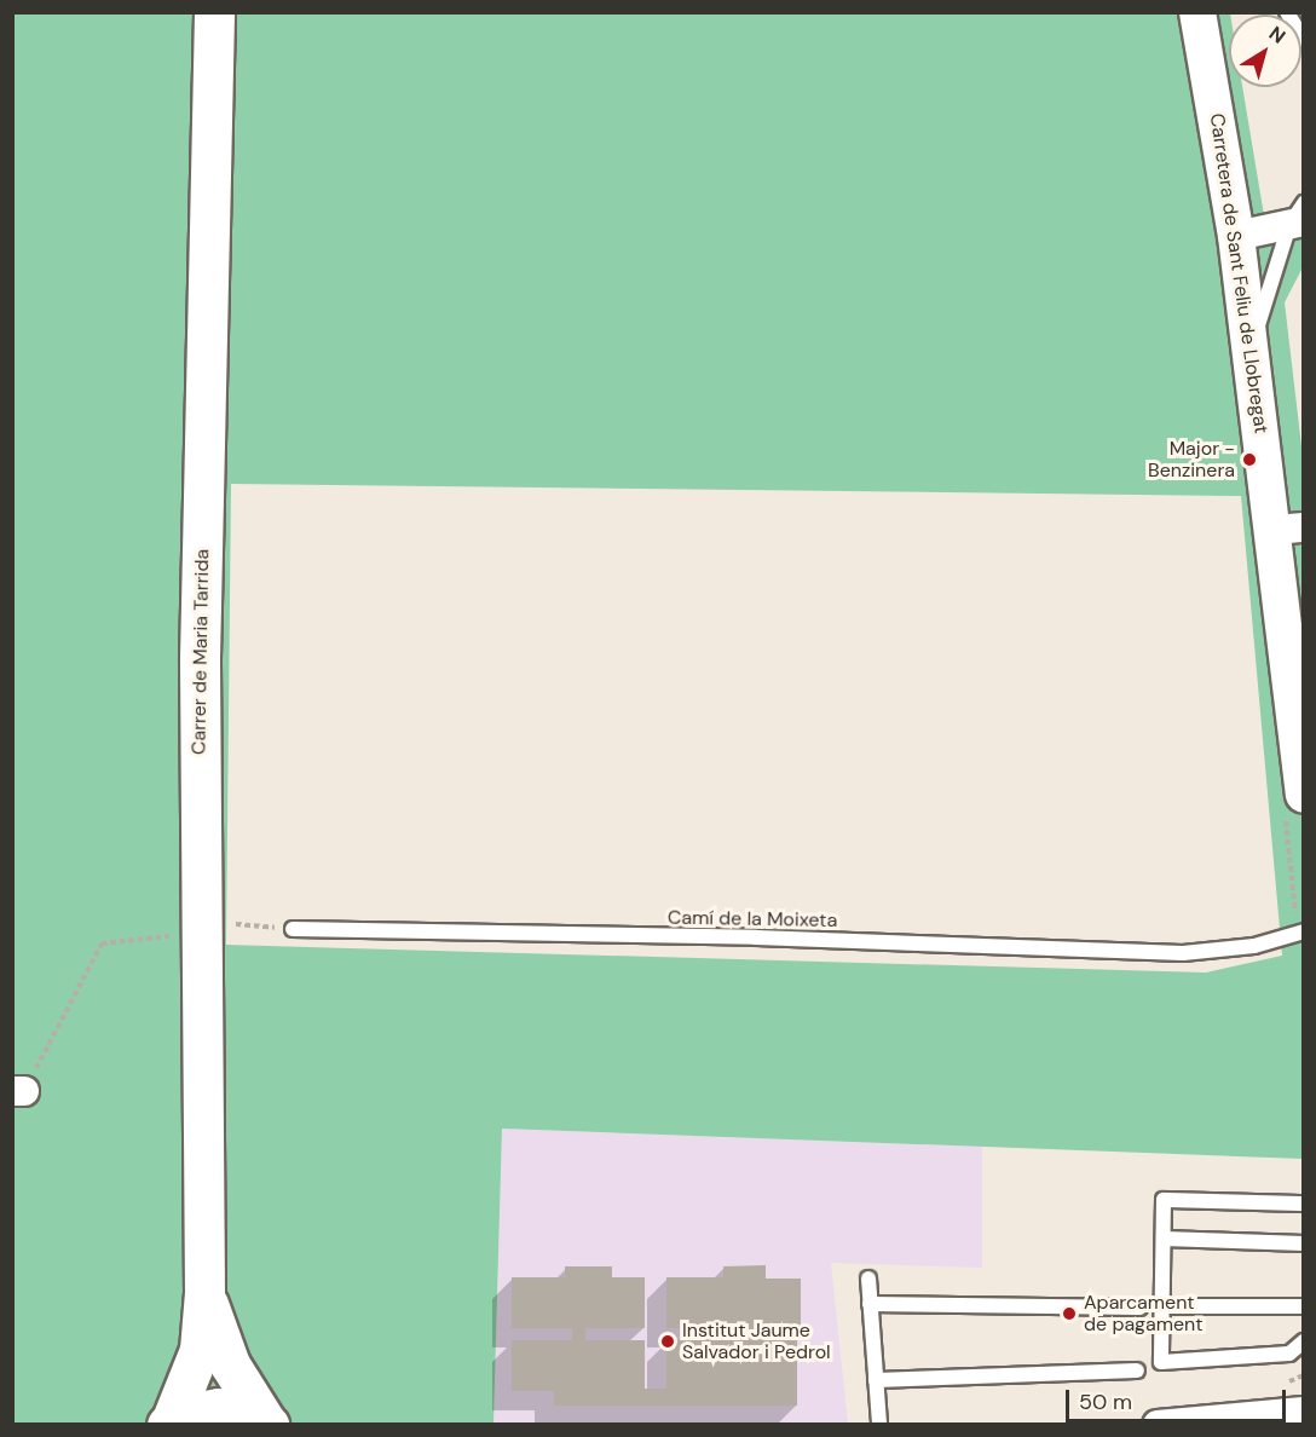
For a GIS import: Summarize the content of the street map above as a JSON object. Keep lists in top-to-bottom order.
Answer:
{
  "streets": {
    "main road": ["Carrer de Maria Tarrida"],
    "street": ["Carretera de Sant Feliu de Llobregat"],
    "lane": ["Camí de la Moixeta"]
  },
  "places": ["Major - Benzinera", "Aparcament de pagament", "Institut Jaume Salvador i Pedrol"],
  "scale_bar": "50 m",
  "north": "top right"
}
